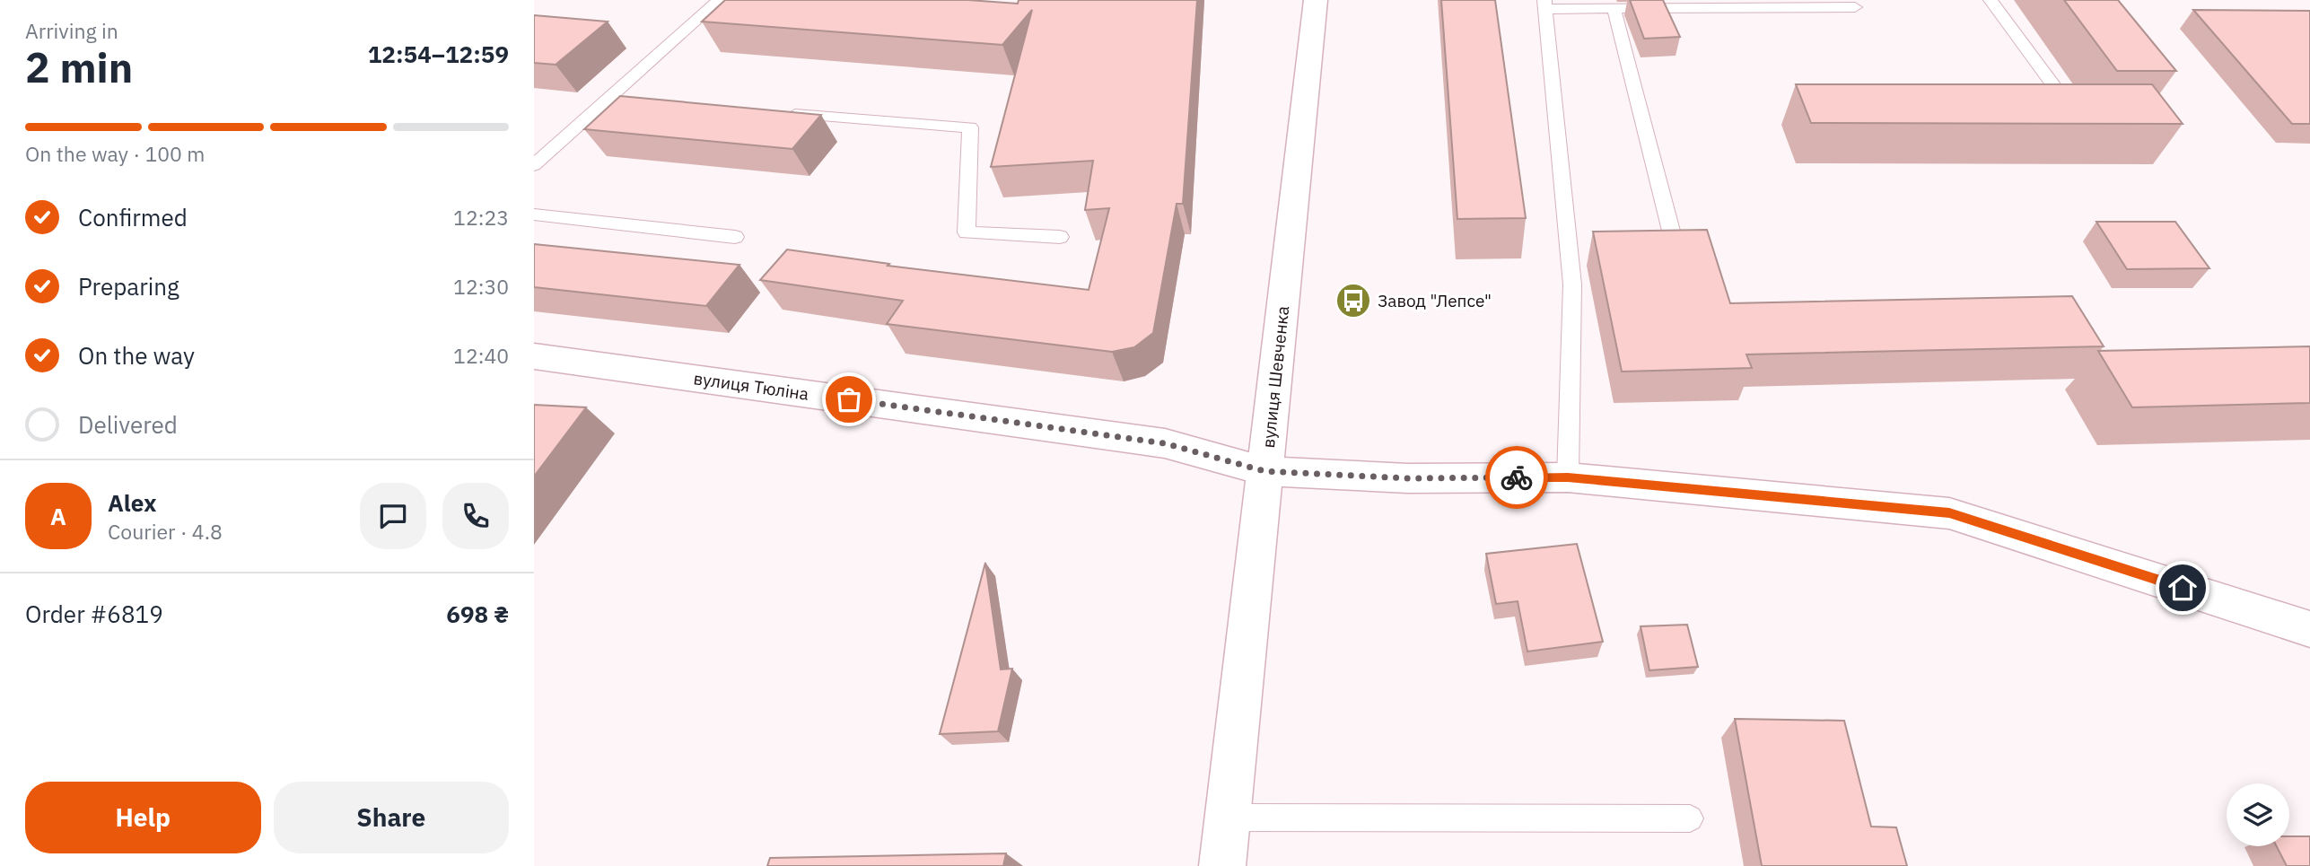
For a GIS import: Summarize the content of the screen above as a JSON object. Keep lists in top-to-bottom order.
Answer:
{
  "streets": {
    "street": ["вулиця Шевченка", "вулиця Тюліна"]
  },
  "crossings": [
    ["вулиця Шевченка", "вулиця Тюліна"]
  ],
  "places": {
    "bus stop": ["Завод \"Лепсе\""]
  },
  "page": {
    "heading": ["2 min", "Arriving in", "12:54–12:59"],
    "panel": [
      "Alex",
      "Courier · 4.8",
      "Order #6819",
      "698 ₴"
    ],
    "bar": "On the way · 100 m",
    "list": [
      ["Confirmed", "12:23"],
      ["Preparing", "12:30"],
      ["On the way", "12:40"],
      "Delivered"
    ],
    "round": "A",
    "buttons": ["Help", "Share"]
  }
}
